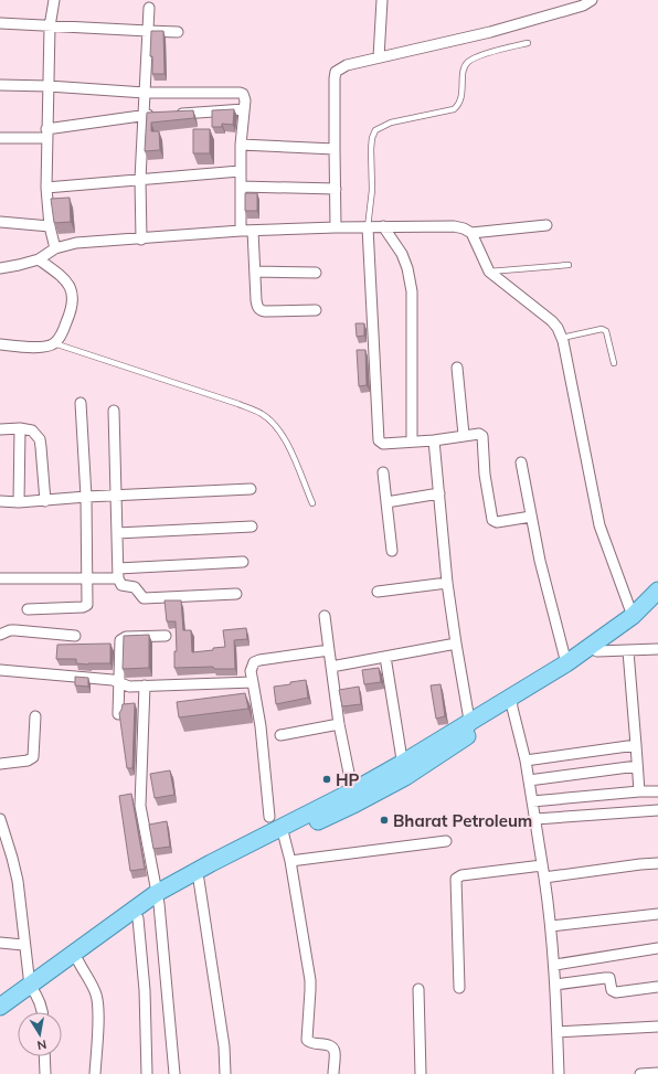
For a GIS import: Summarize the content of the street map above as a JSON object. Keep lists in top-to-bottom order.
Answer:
{
  "places": ["HP", "Bharat Petroleum"],
  "north": "bottom"
}
